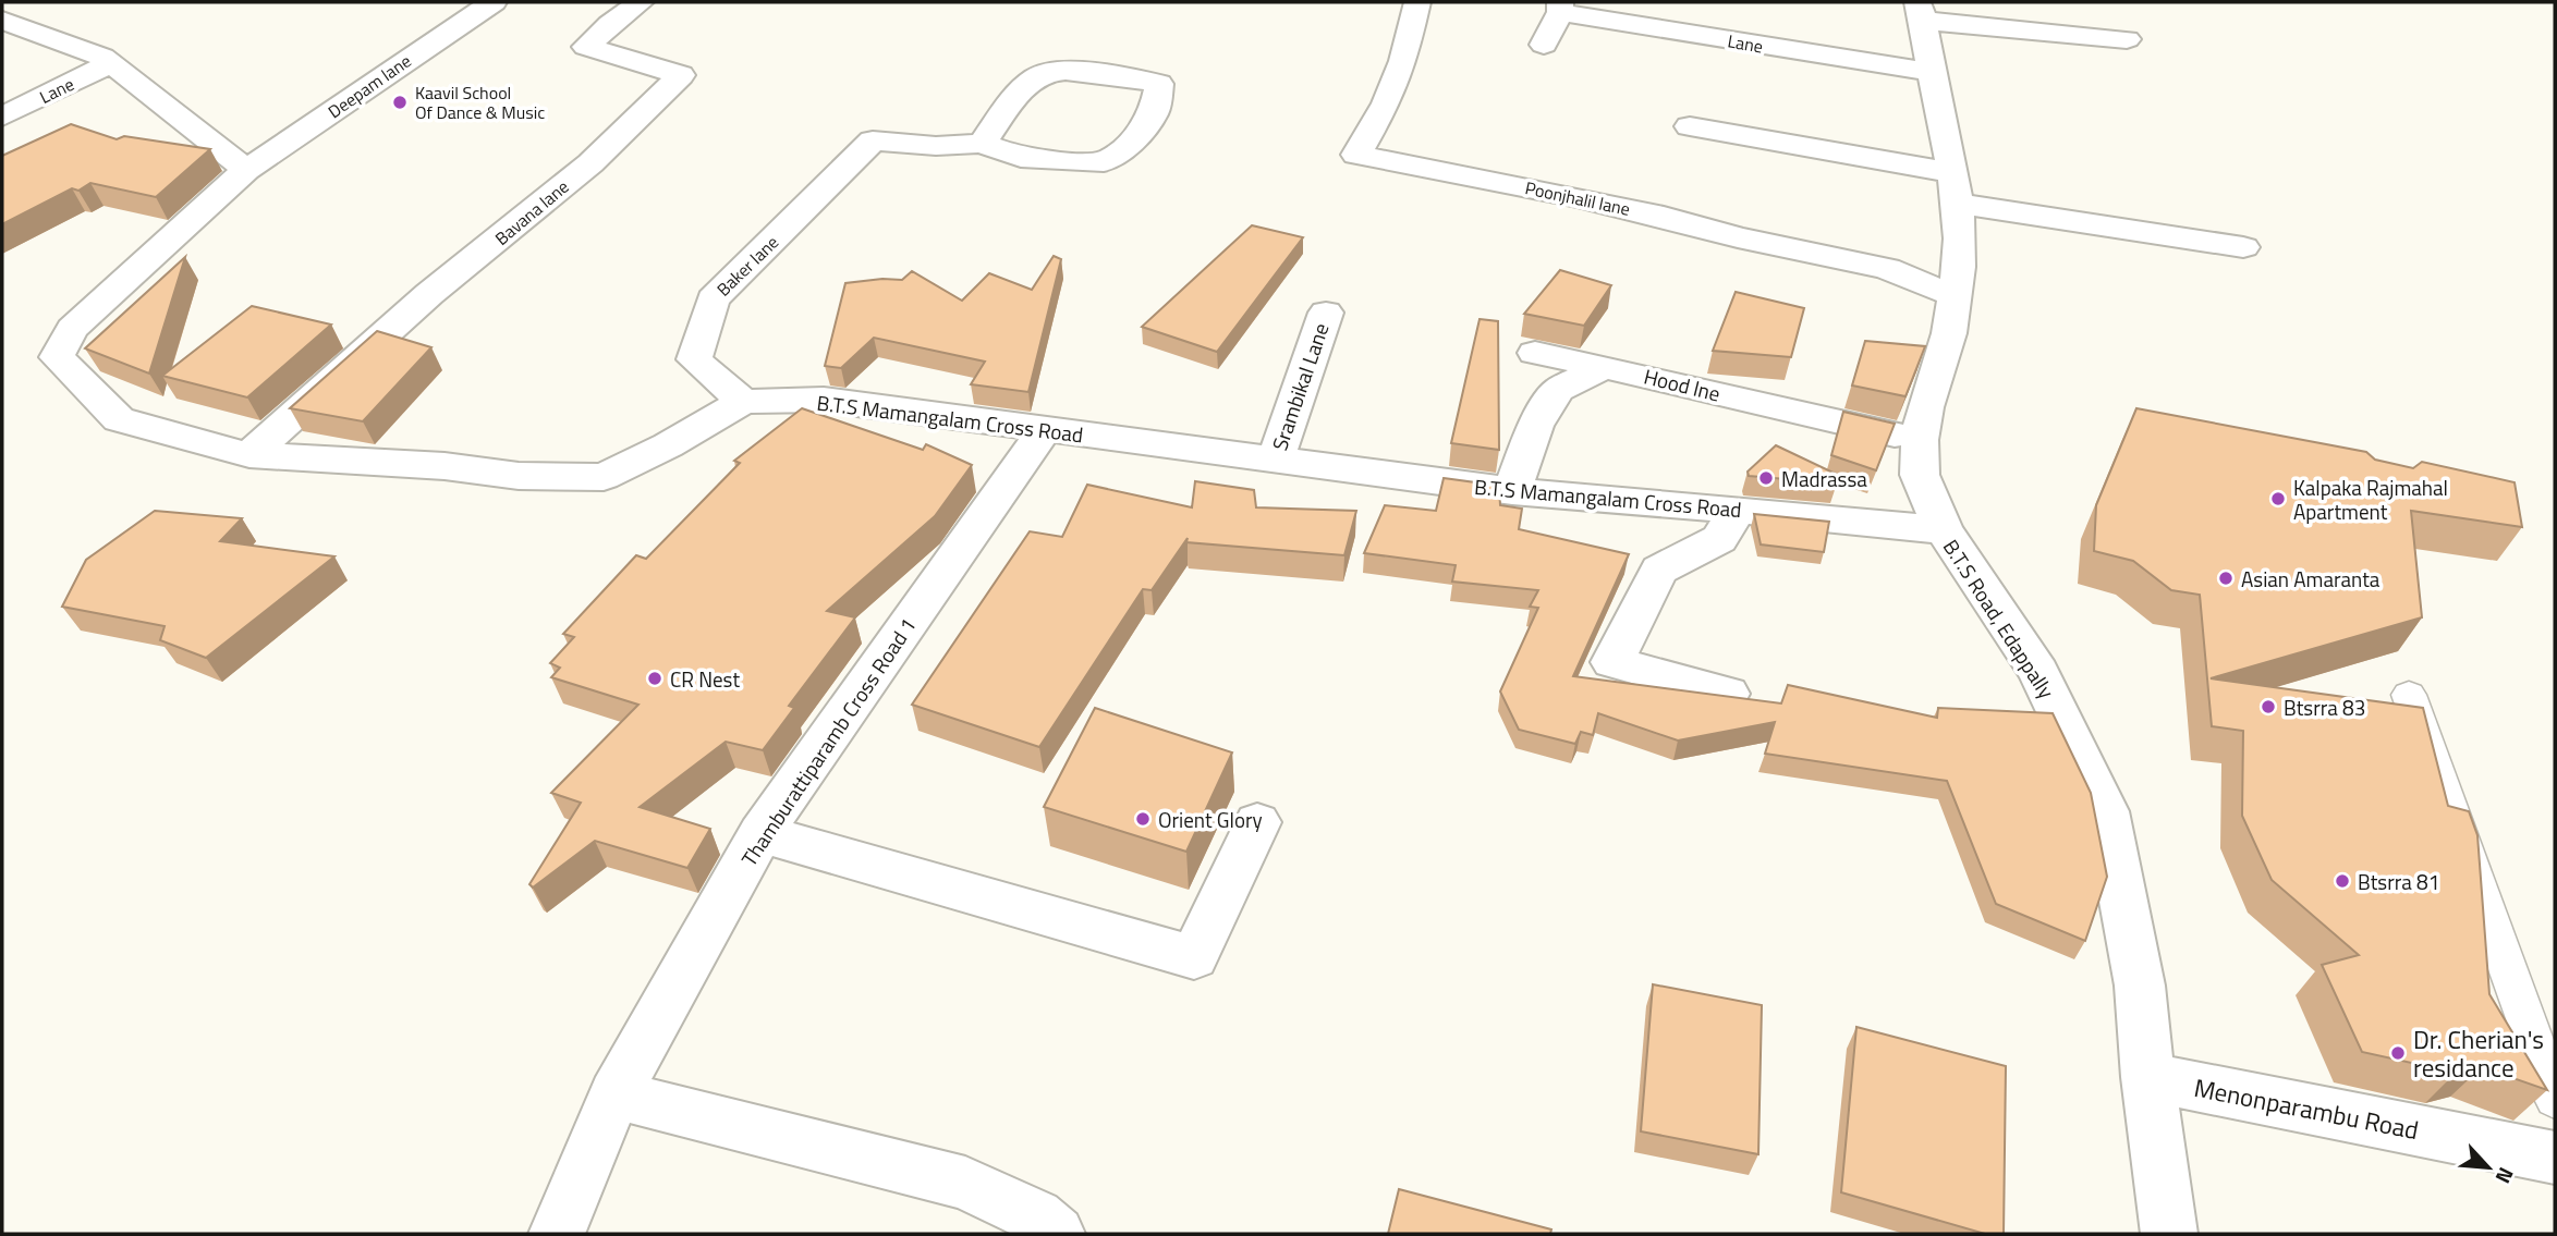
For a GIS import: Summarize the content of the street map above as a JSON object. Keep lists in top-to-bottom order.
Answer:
{
  "streets": {
    "street": [
      "Lane",
      "Deepam lane",
      "Poonjhalil lane",
      "Bavana lane",
      "Baker lane",
      "Hood lne",
      "Srambikal Lane",
      "B.T.S Mamangalam Cross Road",
      "B.T.S Road, Edappally",
      "Thamburattiparamb Cross Road 1",
      "Menonparambu Road"
    ]
  },
  "crossings": [
    ["Lane", "B.T.S Road, Edappally"],
    ["Deepam lane", "B.T.S Mamangalam Cross Road"],
    ["Poonjhalil lane", "B.T.S Road, Edappally"],
    ["Bavana lane", "B.T.S Mamangalam Cross Road"],
    ["Baker lane", "B.T.S Mamangalam Cross Road"],
    ["Hood lne", "B.T.S Road, Edappally"],
    ["Srambikal Lane", "B.T.S Mamangalam Cross Road"],
    ["B.T.S Mamangalam Cross Road", "B.T.S Road, Edappally"],
    ["B.T.S Mamangalam Cross Road", "Thamburattiparamb Cross Road 1"],
    ["B.T.S Road, Edappally", "Menonparambu Road"]
  ],
  "places": [
    "Kaavil School Of Dance & Music",
    "Madrassa",
    "Kalpaka Rajmahal Apartment",
    "Asian Amaranta",
    "CR Nest",
    "Btsrra 83",
    "Orient Glory",
    "Btsrra 81",
    "Dr. Cherian's residance"
  ],
  "north": "bottom right"
}
